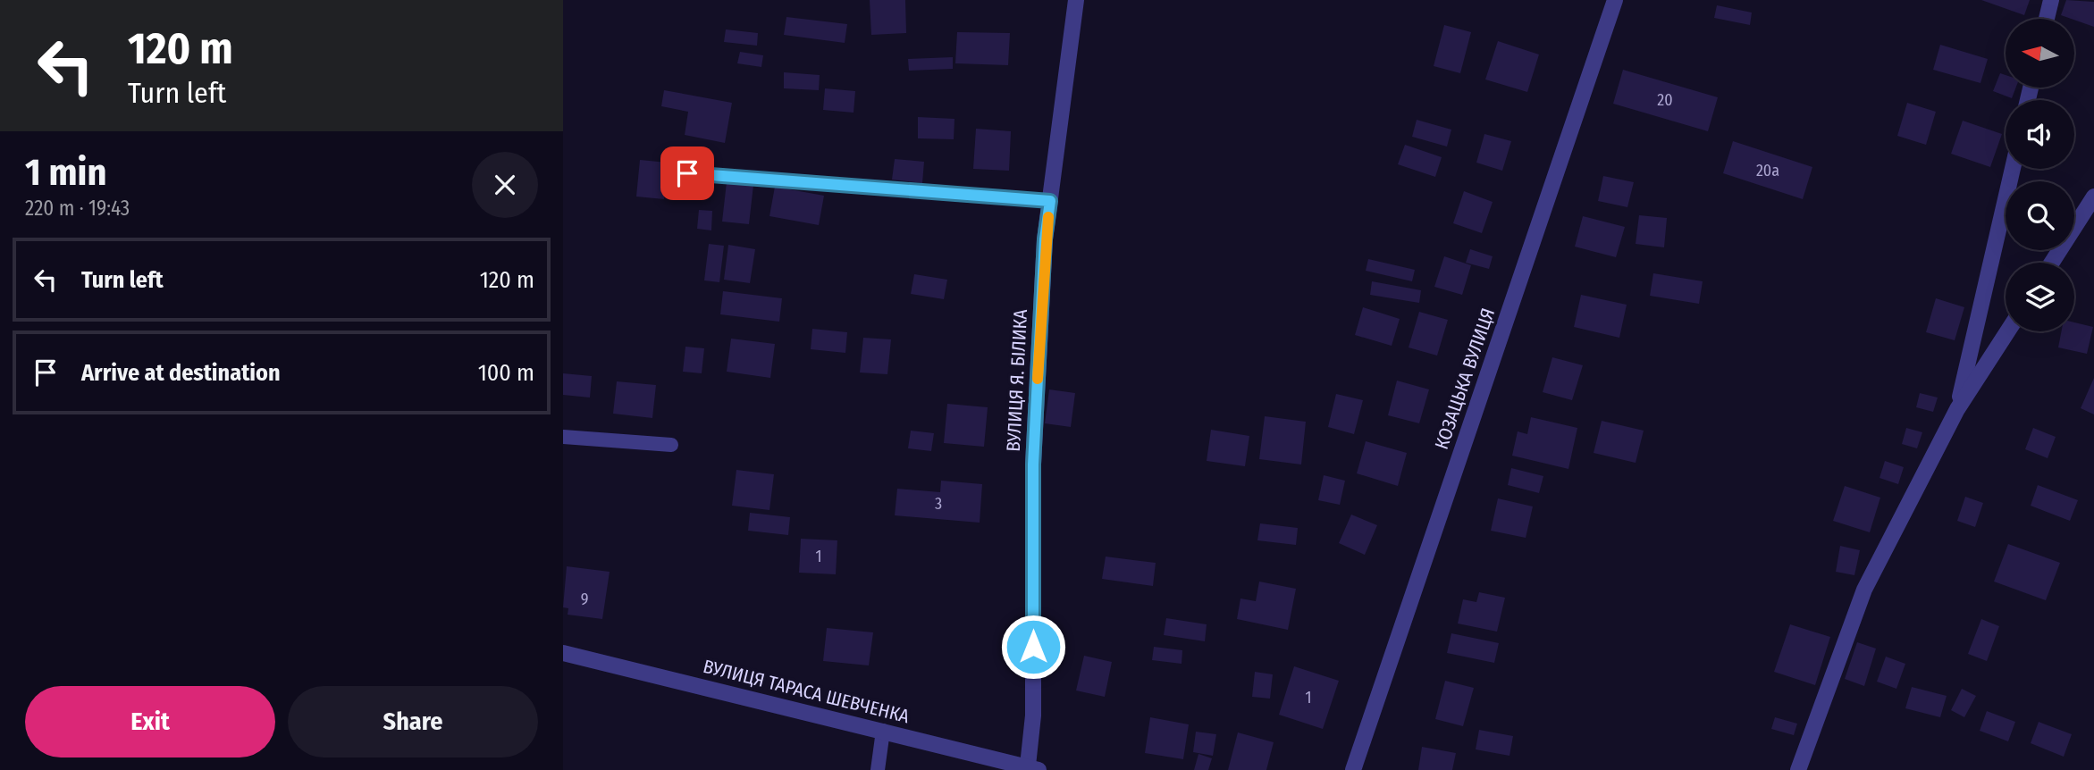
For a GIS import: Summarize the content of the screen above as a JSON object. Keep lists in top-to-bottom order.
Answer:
{
  "streets": {
    "street": ["КОЗАЦЬКА ВУЛИЦЯ", "ВУЛИЦЯ Я. БІЛИКА", "ВУЛИЦЯ ТАРАСА ШЕВЧЕНКА"]
  },
  "crossings": [
    ["ВУЛИЦЯ Я. БІЛИКА", "ВУЛИЦЯ ТАРАСА ШЕВЧЕНКА"]
  ],
  "house_numbers": [
    "20",
    "20а",
    "3",
    "1",
    "9",
    "1"
  ],
  "north": "left",
  "page": {
    "turn": ["120 m", "Turn left"],
    "heading": ["1 min", "220 m · 19:43"],
    "list": [
      {
        "name": "Turn left",
        "value": "120 m"
      },
      {
        "name": "Arrive at destination",
        "value": "100 m"
      }
    ],
    "buttons": ["Exit", "Share"]
  }
}
